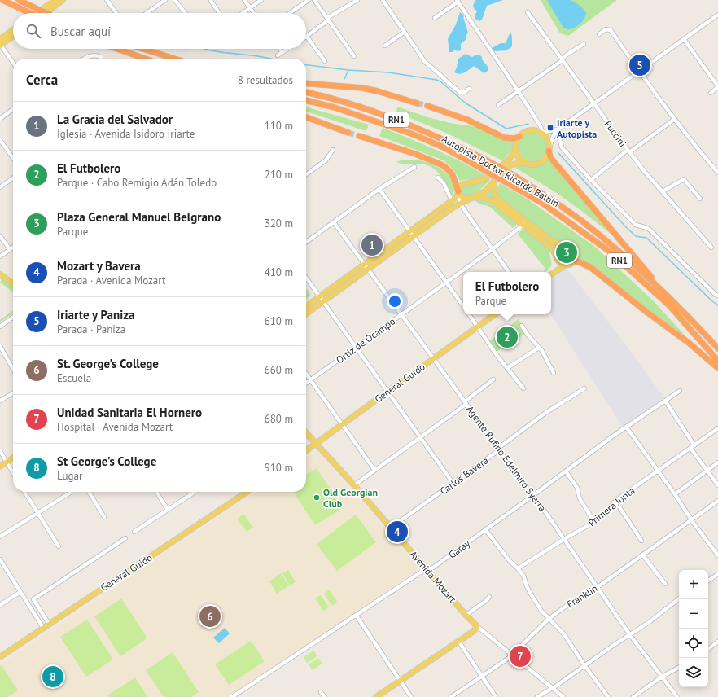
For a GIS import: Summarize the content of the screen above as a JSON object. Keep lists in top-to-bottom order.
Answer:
{
  "streets": {
    "highway": ["RN1", "Autopista Doctor Ricardo Balbín"],
    "main road": ["General Guido", "Avenida Mozart"],
    "street": [
      "Puccini",
      "Ortiz de Ocampo",
      "Agente Rufino Edelmiro Syerra",
      "Carlos Bavera",
      "Primera Junta",
      "Garay",
      "Franklin"
    ]
  },
  "crossings": [
    ["Ortiz de Ocampo", "Agente Rufino Edelmiro Syerra"],
    ["General Guido", "Agente Rufino Edelmiro Syerra"],
    ["General Guido", "Avenida Mozart"],
    ["Agente Rufino Edelmiro Syerra", "Carlos Bavera"],
    ["Agente Rufino Edelmiro Syerra", "Primera Junta"],
    ["Agente Rufino Edelmiro Syerra", "Garay"],
    ["Agente Rufino Edelmiro Syerra", "Franklin"],
    ["Carlos Bavera", "Avenida Mozart"],
    ["Garay", "Avenida Mozart"],
    ["Avenida Mozart", "Franklin"]
  ],
  "places": {
    "transit": ["Iriarte y Autopista"],
    "other": ["Old Georgian Club"]
  },
  "page": {
    "search": "Buscar aquí",
    "pins": [
      "5",
      "1",
      "3",
      "2",
      "4",
      "6",
      "7",
      "8"
    ],
    "heading": ["Cerca", "8 resultados"],
    "list": [
      {
        "mark": "1",
        "name": "La Gracia del Salvador",
        "note": "Iglesia · Avenida Isidoro Iriarte",
        "value": "110 m"
      },
      {
        "mark": "2",
        "name": "El Futbolero",
        "note": "Parque · Cabo Remigio Adán Toledo",
        "value": "210 m"
      },
      {
        "mark": "3",
        "name": "Plaza General Manuel Belgrano",
        "note": "Parque",
        "value": "320 m"
      },
      {
        "mark": "4",
        "name": "Mozart y Bavera",
        "note": "Parada · Avenida Mozart",
        "value": "410 m"
      },
      {
        "mark": "5",
        "name": "Iriarte y Paniza",
        "note": "Parada · Paniza",
        "value": "610 m"
      },
      {
        "mark": "6",
        "name": "St. George's College",
        "note": "Escuela",
        "value": "660 m"
      },
      {
        "mark": "7",
        "name": "Unidad Sanitaria El Hornero",
        "note": "Hospital · Avenida Mozart",
        "value": "680 m"
      },
      {
        "mark": "8",
        "name": "St George's College",
        "note": "Lugar",
        "value": "910 m"
      }
    ],
    "popup": ["El Futbolero", "Parque"],
    "map_buttons": ["+", "−"]
  }
}
